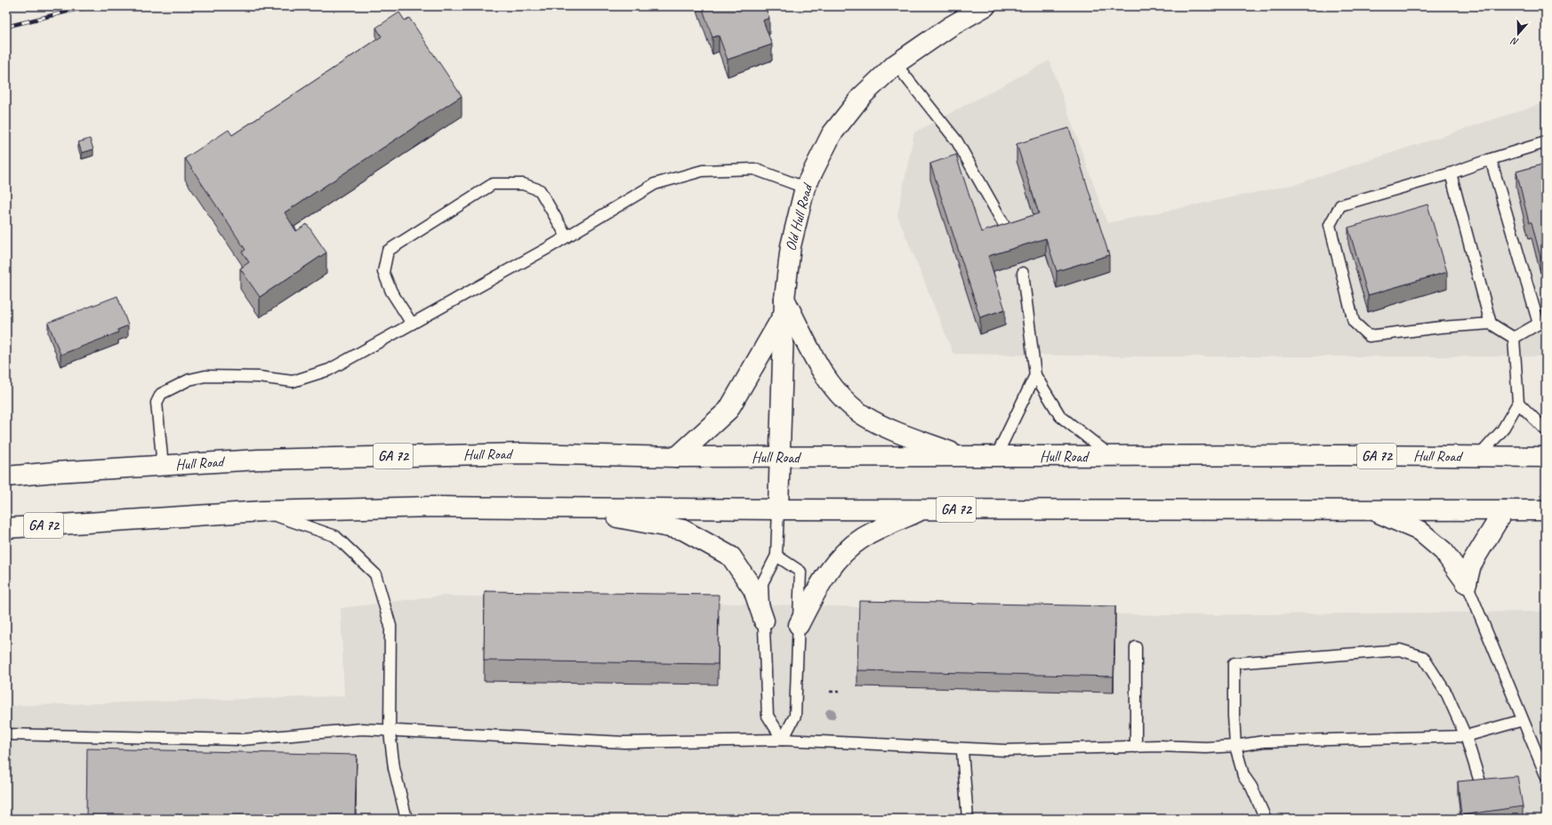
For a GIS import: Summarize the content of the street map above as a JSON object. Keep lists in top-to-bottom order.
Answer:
{
  "streets": {
    "main road": ["Old Hull Road", "Hull Road", "GA 72"]
  },
  "crossings": [
    ["Old Hull Road", "Hull Road"],
    ["Old Hull Road", "GA 72"]
  ],
  "north": "bottom"
}
